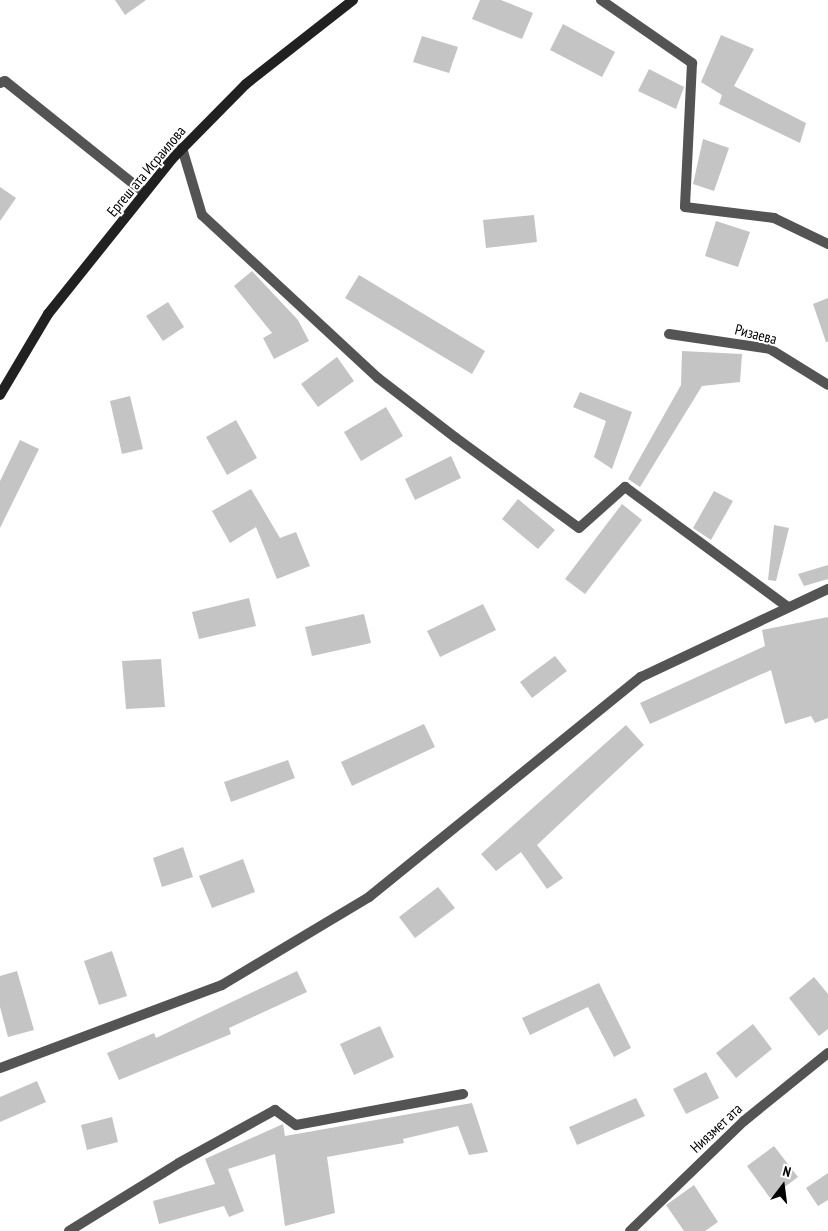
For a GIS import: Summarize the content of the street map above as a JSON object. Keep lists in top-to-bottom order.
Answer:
{
  "streets": {
    "main road": ["Ергеш ата Исраилова"],
    "street": ["Ризаева", "Ниязмет ата"]
  },
  "north": "top"
}
